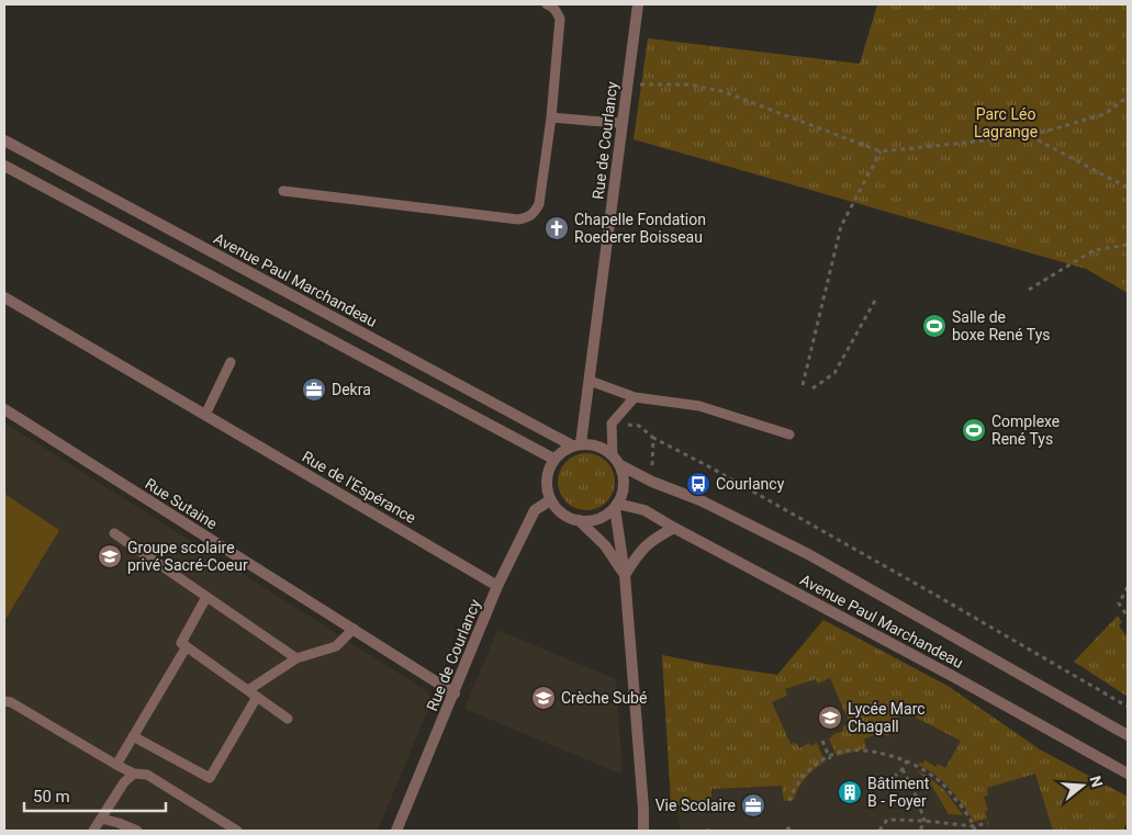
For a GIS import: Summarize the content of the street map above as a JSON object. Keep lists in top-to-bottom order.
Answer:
{
  "streets": {
    "street": [
      "Rue de Courlancy",
      "Avenue Paul Marchandeau",
      "Rue de l'Espérance",
      "Rue Sutaine"
    ]
  },
  "crossings": [
    ["Rue de Courlancy", "Avenue Paul Marchandeau"],
    ["Rue de Courlancy", "Rue de l'Espérance"],
    ["Rue de Courlancy", "Rue Sutaine"]
  ],
  "parks": ["Parc Léo Lagrange"],
  "places": {
    "church": ["Chapelle Fondation Roederer Boisseau"],
    "sports": ["Salle de boxe René Tys", "Complexe René Tys"],
    "office": ["Dekra", "Vie Scolaire"],
    "bus stop": ["Courlancy"],
    "school or university": ["Groupe scolaire privé Sacré-Coeur", "Crèche Subé", "Lycée Marc Chagall"],
    "building": ["Bâtiment B - Foyer"]
  },
  "scale_bar": "50 m",
  "north": "right"
}
